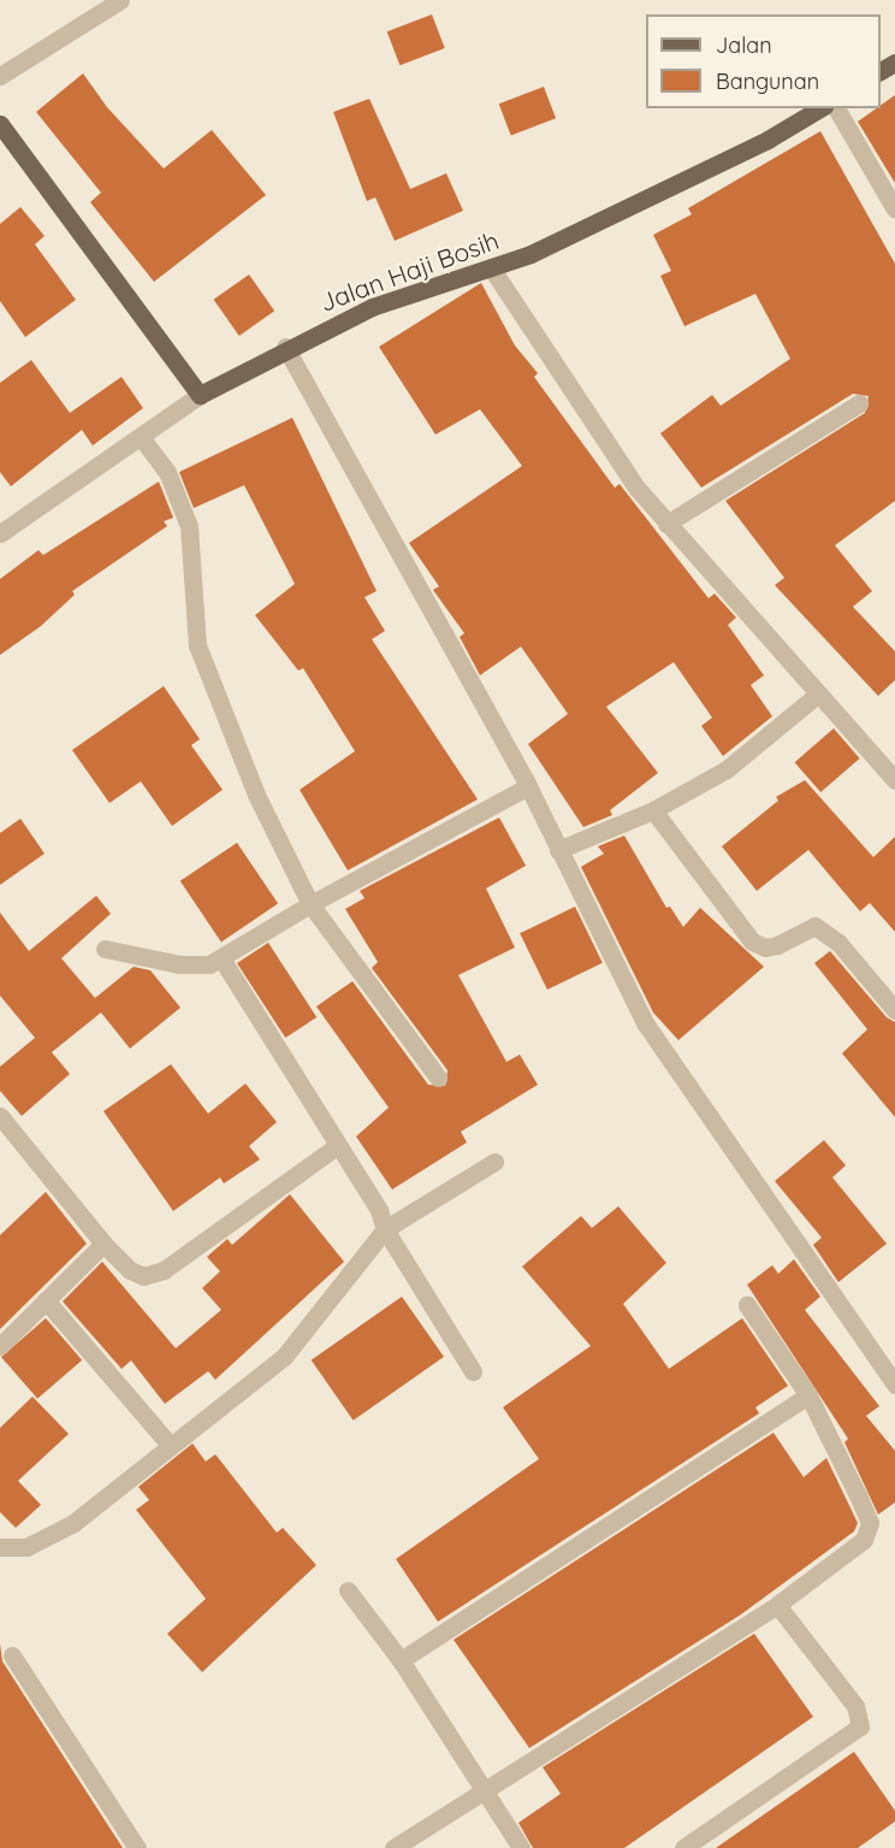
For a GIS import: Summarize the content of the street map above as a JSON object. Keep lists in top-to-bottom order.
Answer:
{
  "streets": {
    "main road": ["Jalan Haji Bosih"]
  },
  "legend": ["Jalan", "Bangunan"]
}
